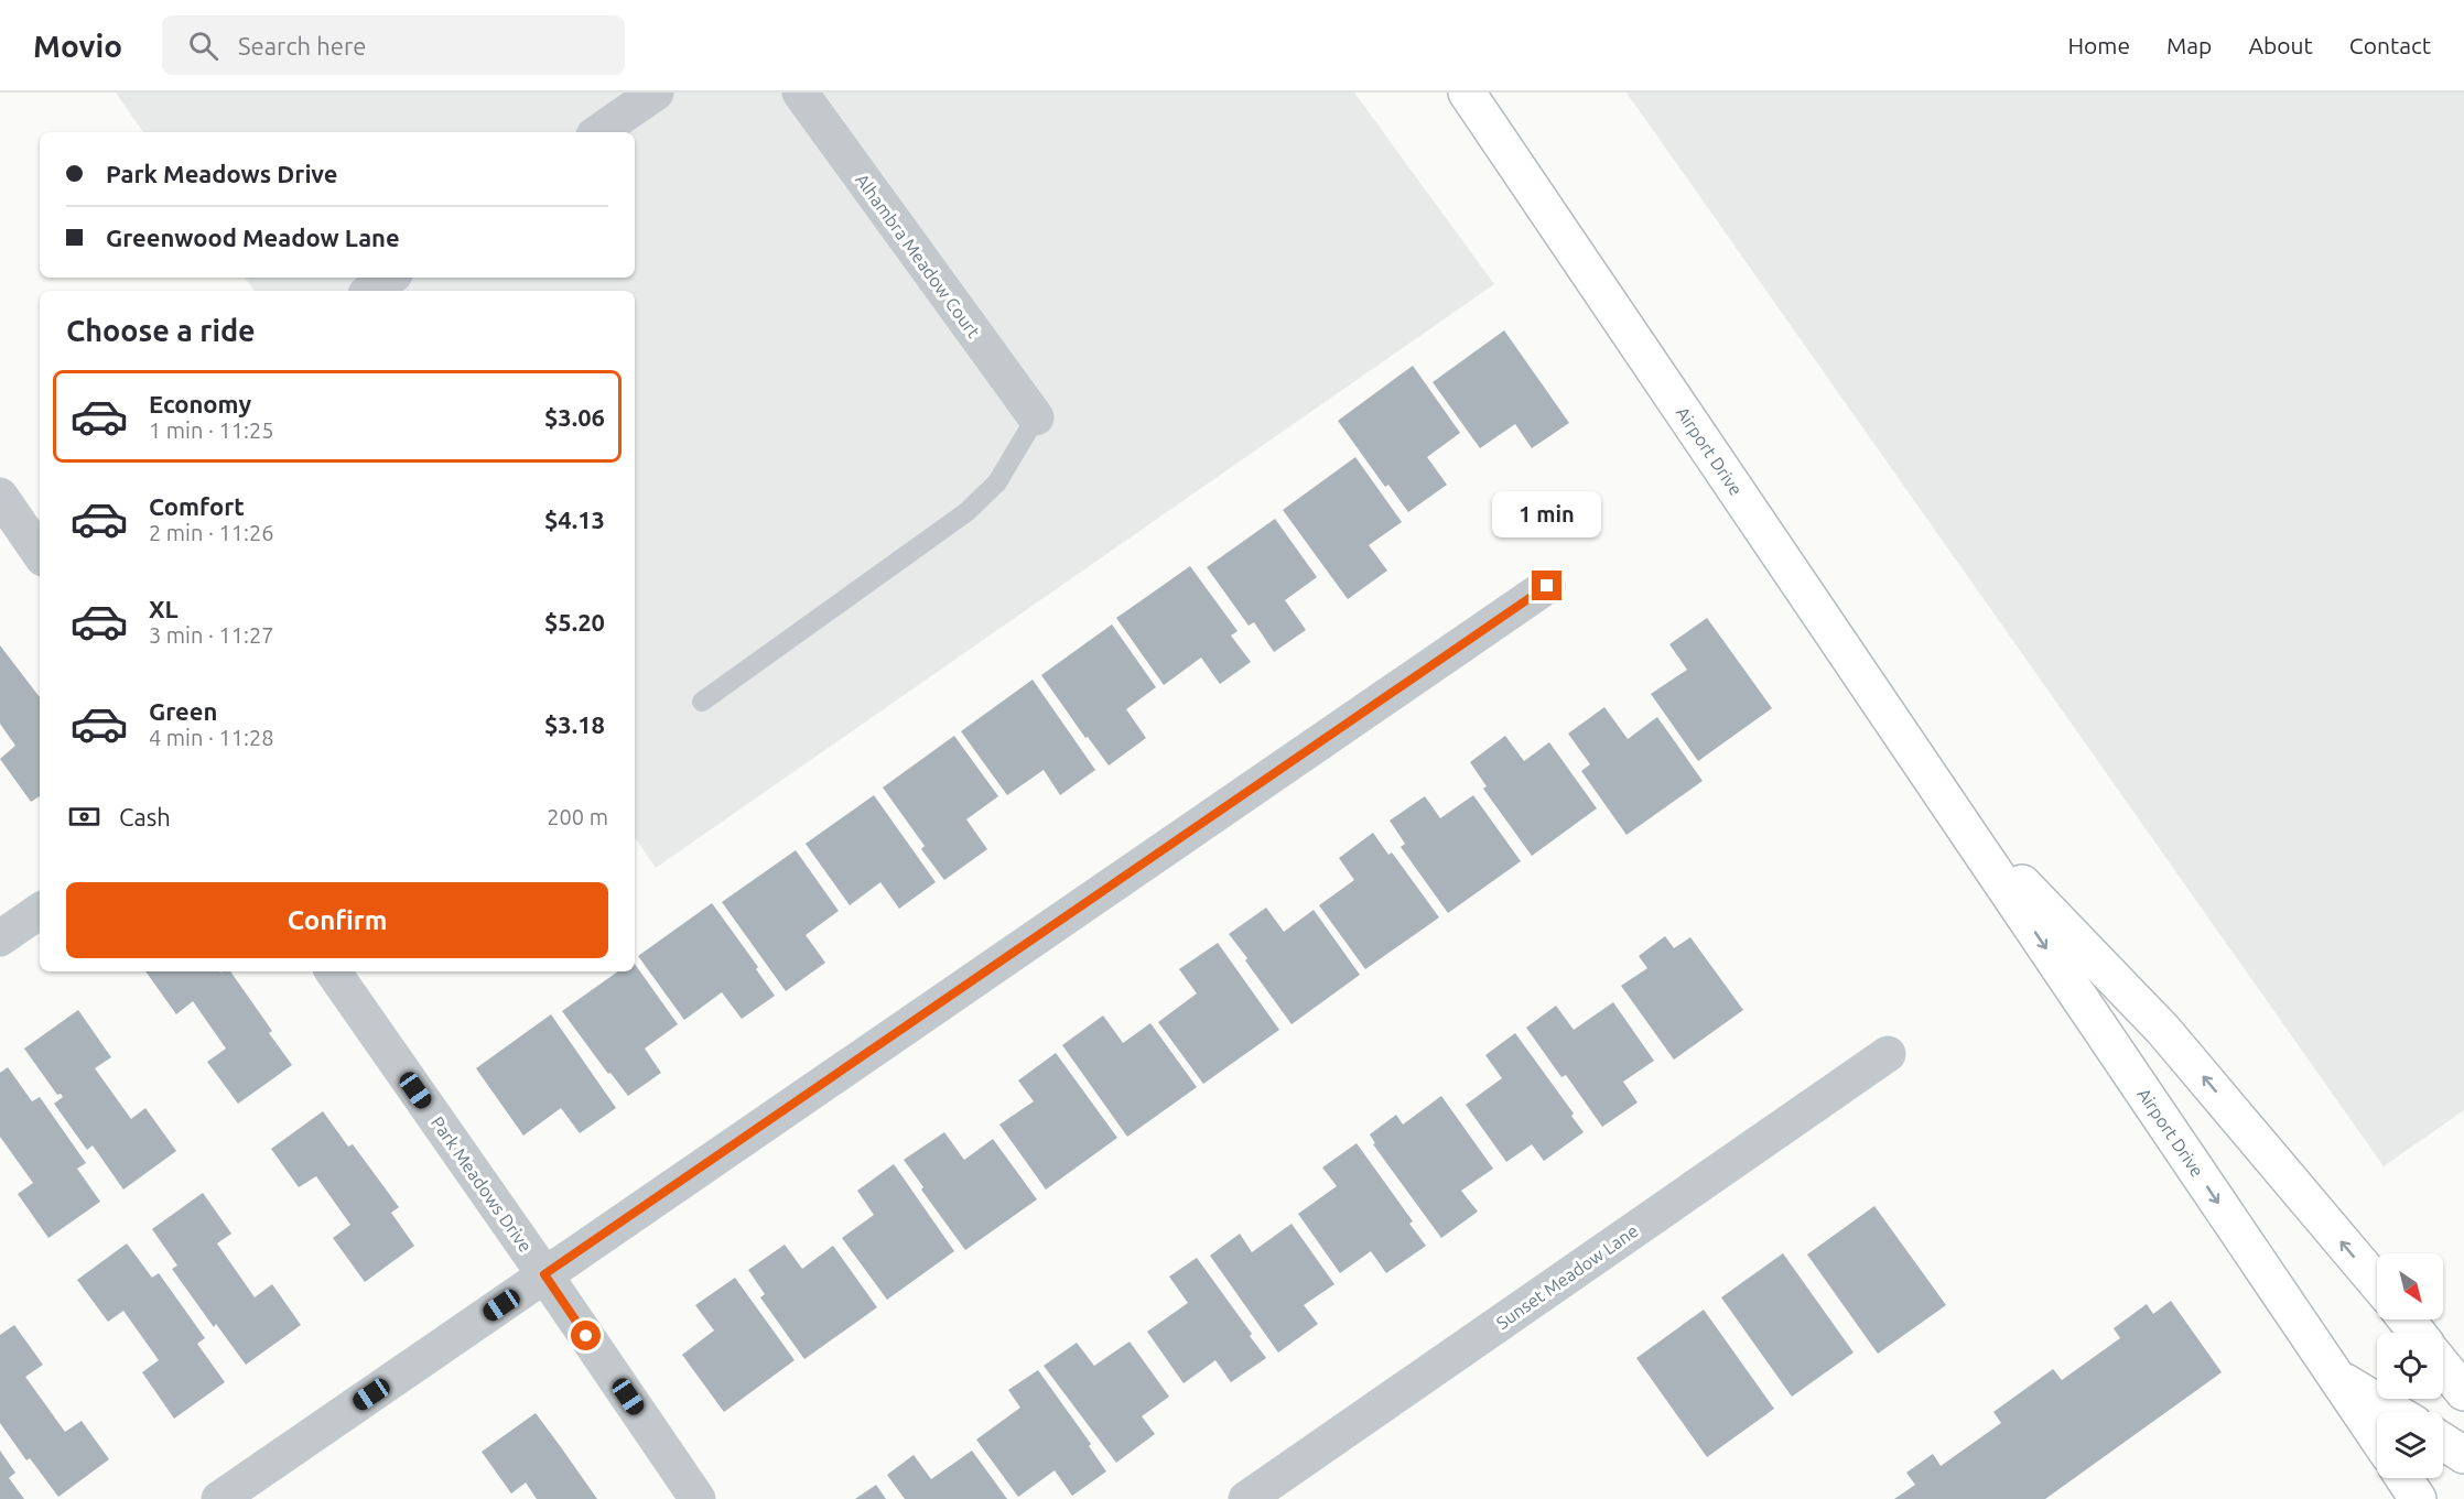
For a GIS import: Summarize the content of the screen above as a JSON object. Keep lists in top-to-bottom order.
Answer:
{
  "streets": {
    "main road": ["Airport Drive"],
    "street": ["Alhambra Meadow Court", "Park Meadows Drive", "Sunset Meadow Lane"]
  },
  "north": "bottom right",
  "page": {
    "header": "Movio",
    "search": "Search here",
    "nav": [
      "Home",
      "Map",
      "About",
      "Contact"
    ],
    "banner": ["Park Meadows Drive", "Greenwood Meadow Lane"],
    "heading": "Choose a ride",
    "list": [
      {
        "name": "Economy",
        "note": "1 min · 11:25",
        "value": "$3.06"
      },
      {
        "name": "Comfort",
        "note": "2 min · 11:26",
        "value": "$4.13"
      },
      {
        "name": "XL",
        "note": "3 min · 11:27",
        "value": "$5.20"
      },
      {
        "name": "Green",
        "note": "4 min · 11:28",
        "value": "$3.18"
      }
    ],
    "bubble": "1 min",
    "pay": ["Cash", "200 m"],
    "buttons": "Confirm"
  }
}
